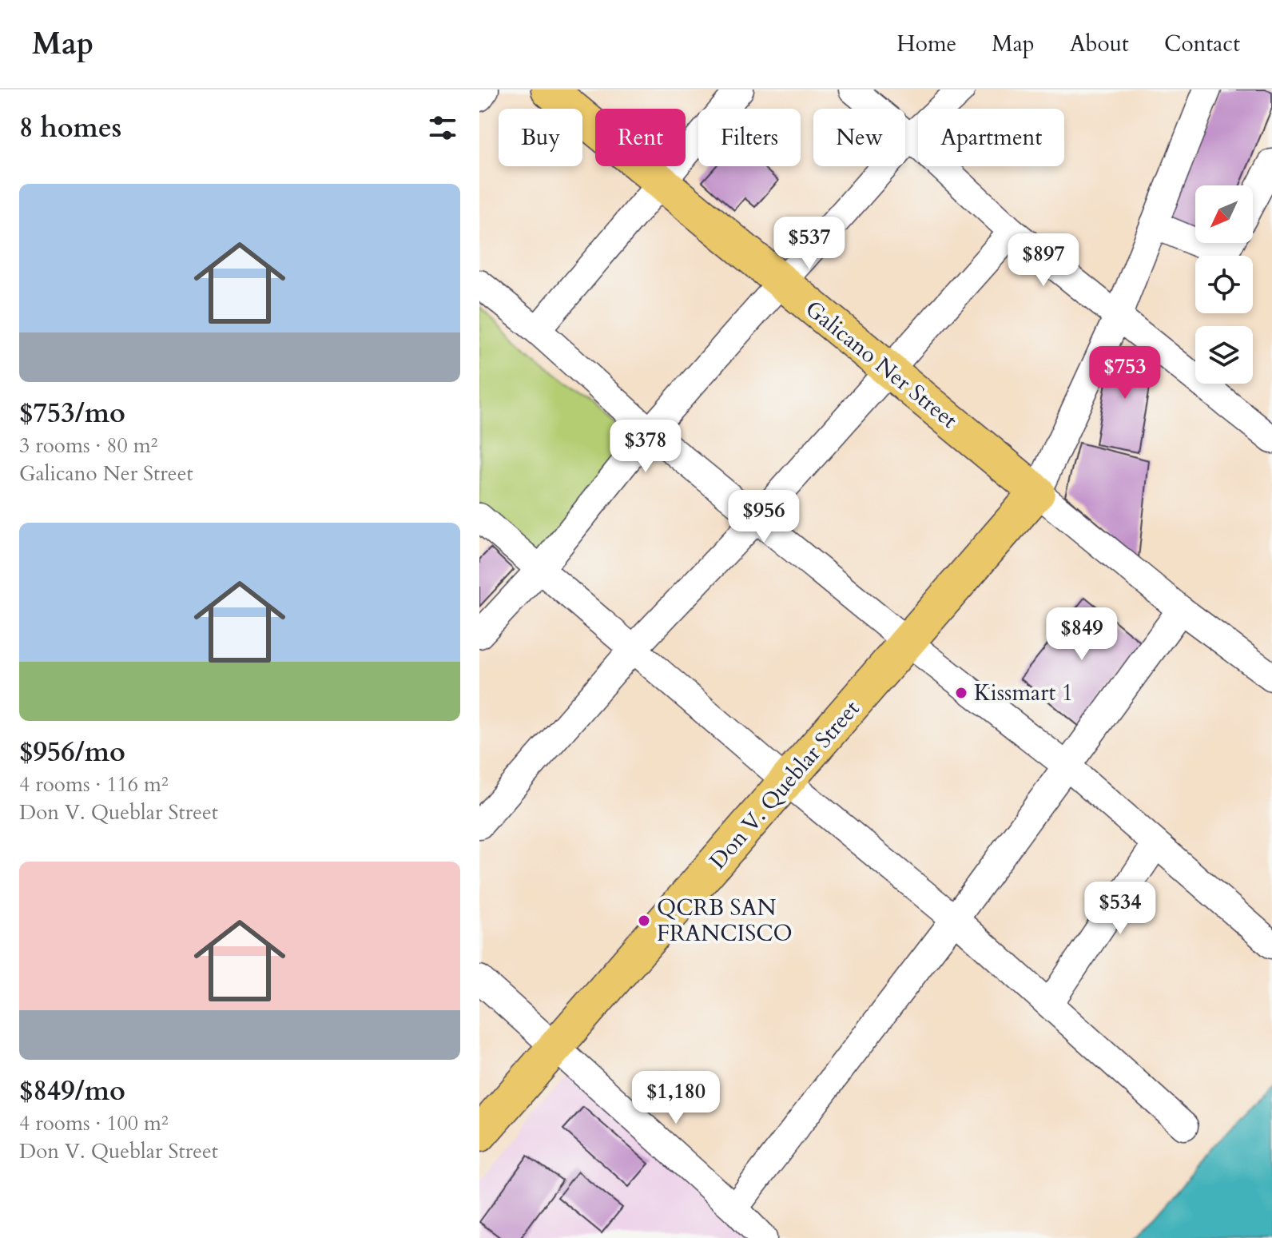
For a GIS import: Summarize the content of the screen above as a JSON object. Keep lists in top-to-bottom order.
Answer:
{
  "streets": {
    "main road": ["Galicano Ner Street", "Don V. Queblar Street"]
  },
  "crossings": [
    ["Galicano Ner Street", "Don V. Queblar Street"]
  ],
  "places": ["Kissmart 1", "QCRB SAN FRANCISCO"],
  "north": "bottom left",
  "page": {
    "header": "Map",
    "nav": [
      "Home",
      "Map",
      "About",
      "Contact"
    ],
    "heading": "8 homes",
    "chip": [
      "Buy",
      "Rent",
      "Filters",
      "New",
      "Apartment"
    ],
    "list": [
      {
        "name": "$753/mo",
        "note": "3 rooms · 80 m² · Galicano Ner Street"
      },
      {
        "name": "$956/mo",
        "note": "4 rooms · 116 m² · Don V. Queblar Street"
      },
      {
        "name": "$849/mo",
        "note": "4 rooms · 100 m² · Don V. Queblar Street"
      }
    ],
    "price": [
      "$537",
      "$897",
      "$753",
      "$378",
      "$956",
      "$849",
      "$534",
      "$1,180"
    ]
  }
}
